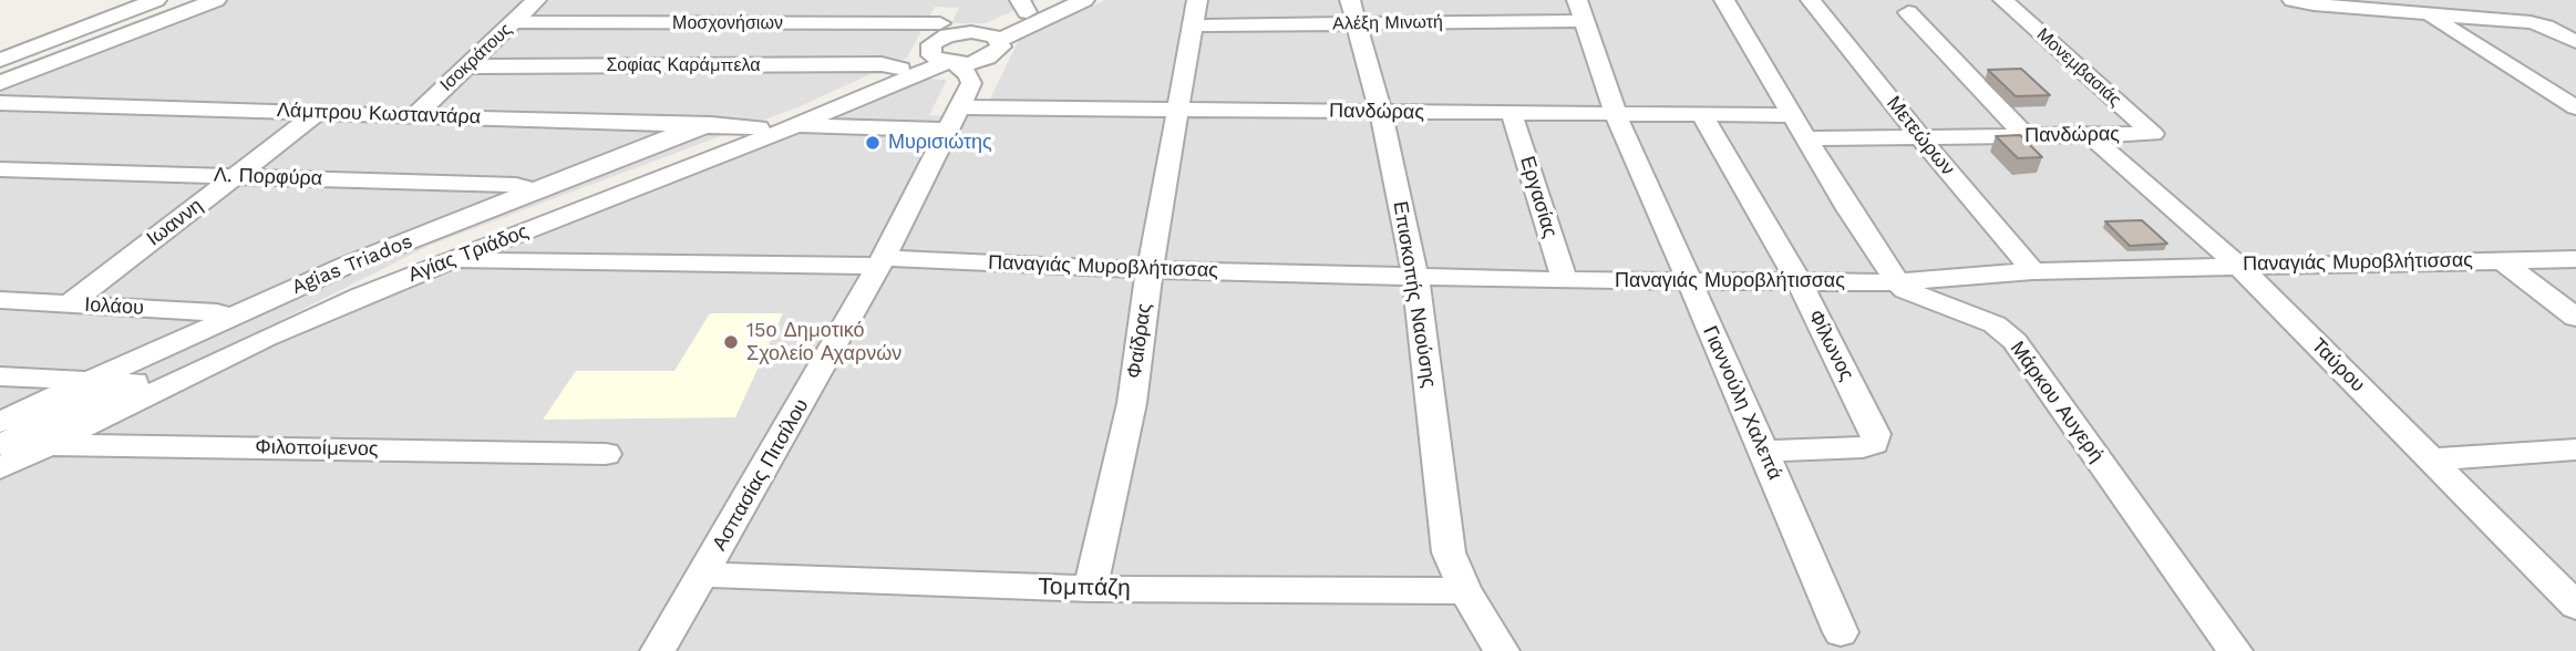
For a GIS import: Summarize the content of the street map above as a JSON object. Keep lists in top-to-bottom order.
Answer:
{
  "streets": {
    "street": [
      "Μοσχονήσιων",
      "Αλέξη Μινωτή",
      "Ισοκράτους",
      "Σοφίας Καράμπελα",
      "Μονεμβασιάς",
      "Πανδώρας",
      "Λάμπρου Κωσταντάρα",
      "Μετεώρων",
      "Λ. Πορφύρα",
      "Εργασίας",
      "Ιωαννη",
      "Αγίας Τριάδος",
      "Παναγιάς Μυροβλήτισσας",
      "Agias Triados",
      "Επισκοπής Ναούσης",
      "Ιολάου",
      "Φαίδρας",
      "Φίλωνος",
      "Ταύρου",
      "Μάρκου Αυγερή",
      "Γιαννούλη Χαλεπά",
      "Φιλοποίμενος",
      "Ασπασίας Πιτσίλου",
      "Τομπάζη"
    ]
  },
  "crossings": [
    ["Μοσχονήσιων", "Ισοκράτους"],
    ["Μοσχονήσιων", "Αγίας Τριάδος"],
    ["Αλέξη Μινωτή", "Επισκοπής Ναούσης"],
    ["Αλέξη Μινωτή", "Φαίδρας"],
    ["Αλέξη Μινωτή", "Γιαννούλη Χαλεπά"],
    ["Ισοκράτους", "Σοφίας Καράμπελα"],
    ["Ισοκράτους", "Λάμπρου Κωσταντάρα"],
    ["Σοφίας Καράμπελα", "Αγίας Τριάδος"],
    ["Μονεμβασιάς", "Πανδώρας"],
    ["Πανδώρας", "Μετεώρων"],
    ["Πανδώρας", "Εργασίας"],
    ["Πανδώρας", "Επισκοπής Ναούσης"],
    ["Πανδώρας", "Φαίδρας"],
    ["Πανδώρας", "Φίλωνος"],
    ["Πανδώρας", "Ταύρου"],
    ["Πανδώρας", "Γιαννούλη Χαλεπά"],
    ["Πανδώρας", "Ασπασίας Πιτσίλου"],
    ["Λάμπρου Κωσταντάρα", "Ιωαννη"],
    ["Λάμπρου Κωσταντάρα", "Αγίας Τριάδος"],
    ["Λάμπρου Κωσταντάρα", "Agias Triados"],
    ["Μετεώρων", "Παναγιάς Μυροβλήτισσας"],
    ["Λ. Πορφύρα", "Ιωαννη"],
    ["Λ. Πορφύρα", "Agias Triados"],
    ["Εργασίας", "Παναγιάς Μυροβλήτισσας"],
    ["Ιωαννη", "Ιολάου"],
    ["Αγίας Τριάδος", "Παναγιάς Μυροβλήτισσας"],
    ["Αγίας Τριάδος", "Φιλοποίμενος"],
    ["Αγίας Τριάδος", "Ασπασίας Πιτσίλου"],
    ["Παναγιάς Μυροβλήτισσας", "Επισκοπής Ναούσης"],
    ["Παναγιάς Μυροβλήτισσας", "Φαίδρας"],
    ["Παναγιάς Μυροβλήτισσας", "Φίλωνος"],
    ["Παναγιάς Μυροβλήτισσας", "Ταύρου"],
    ["Παναγιάς Μυροβλήτισσας", "Μάρκου Αυγερή"],
    ["Παναγιάς Μυροβλήτισσας", "Γιαννούλη Χαλεπά"],
    ["Παναγιάς Μυροβλήτισσας", "Ασπασίας Πιτσίλου"],
    ["Agias Triados", "Ιολάου"],
    ["Επισκοπής Ναούσης", "Τομπάζη"],
    ["Φαίδρας", "Τομπάζη"],
    ["Φίλωνος", "Γιαννούλη Χαλεπά"],
    ["Ασπασίας Πιτσίλου", "Τομπάζη"]
  ],
  "places": ["Μυρισιώτης", "15ο Δημοτικό Σχολείο Αχαρνών"]
}
